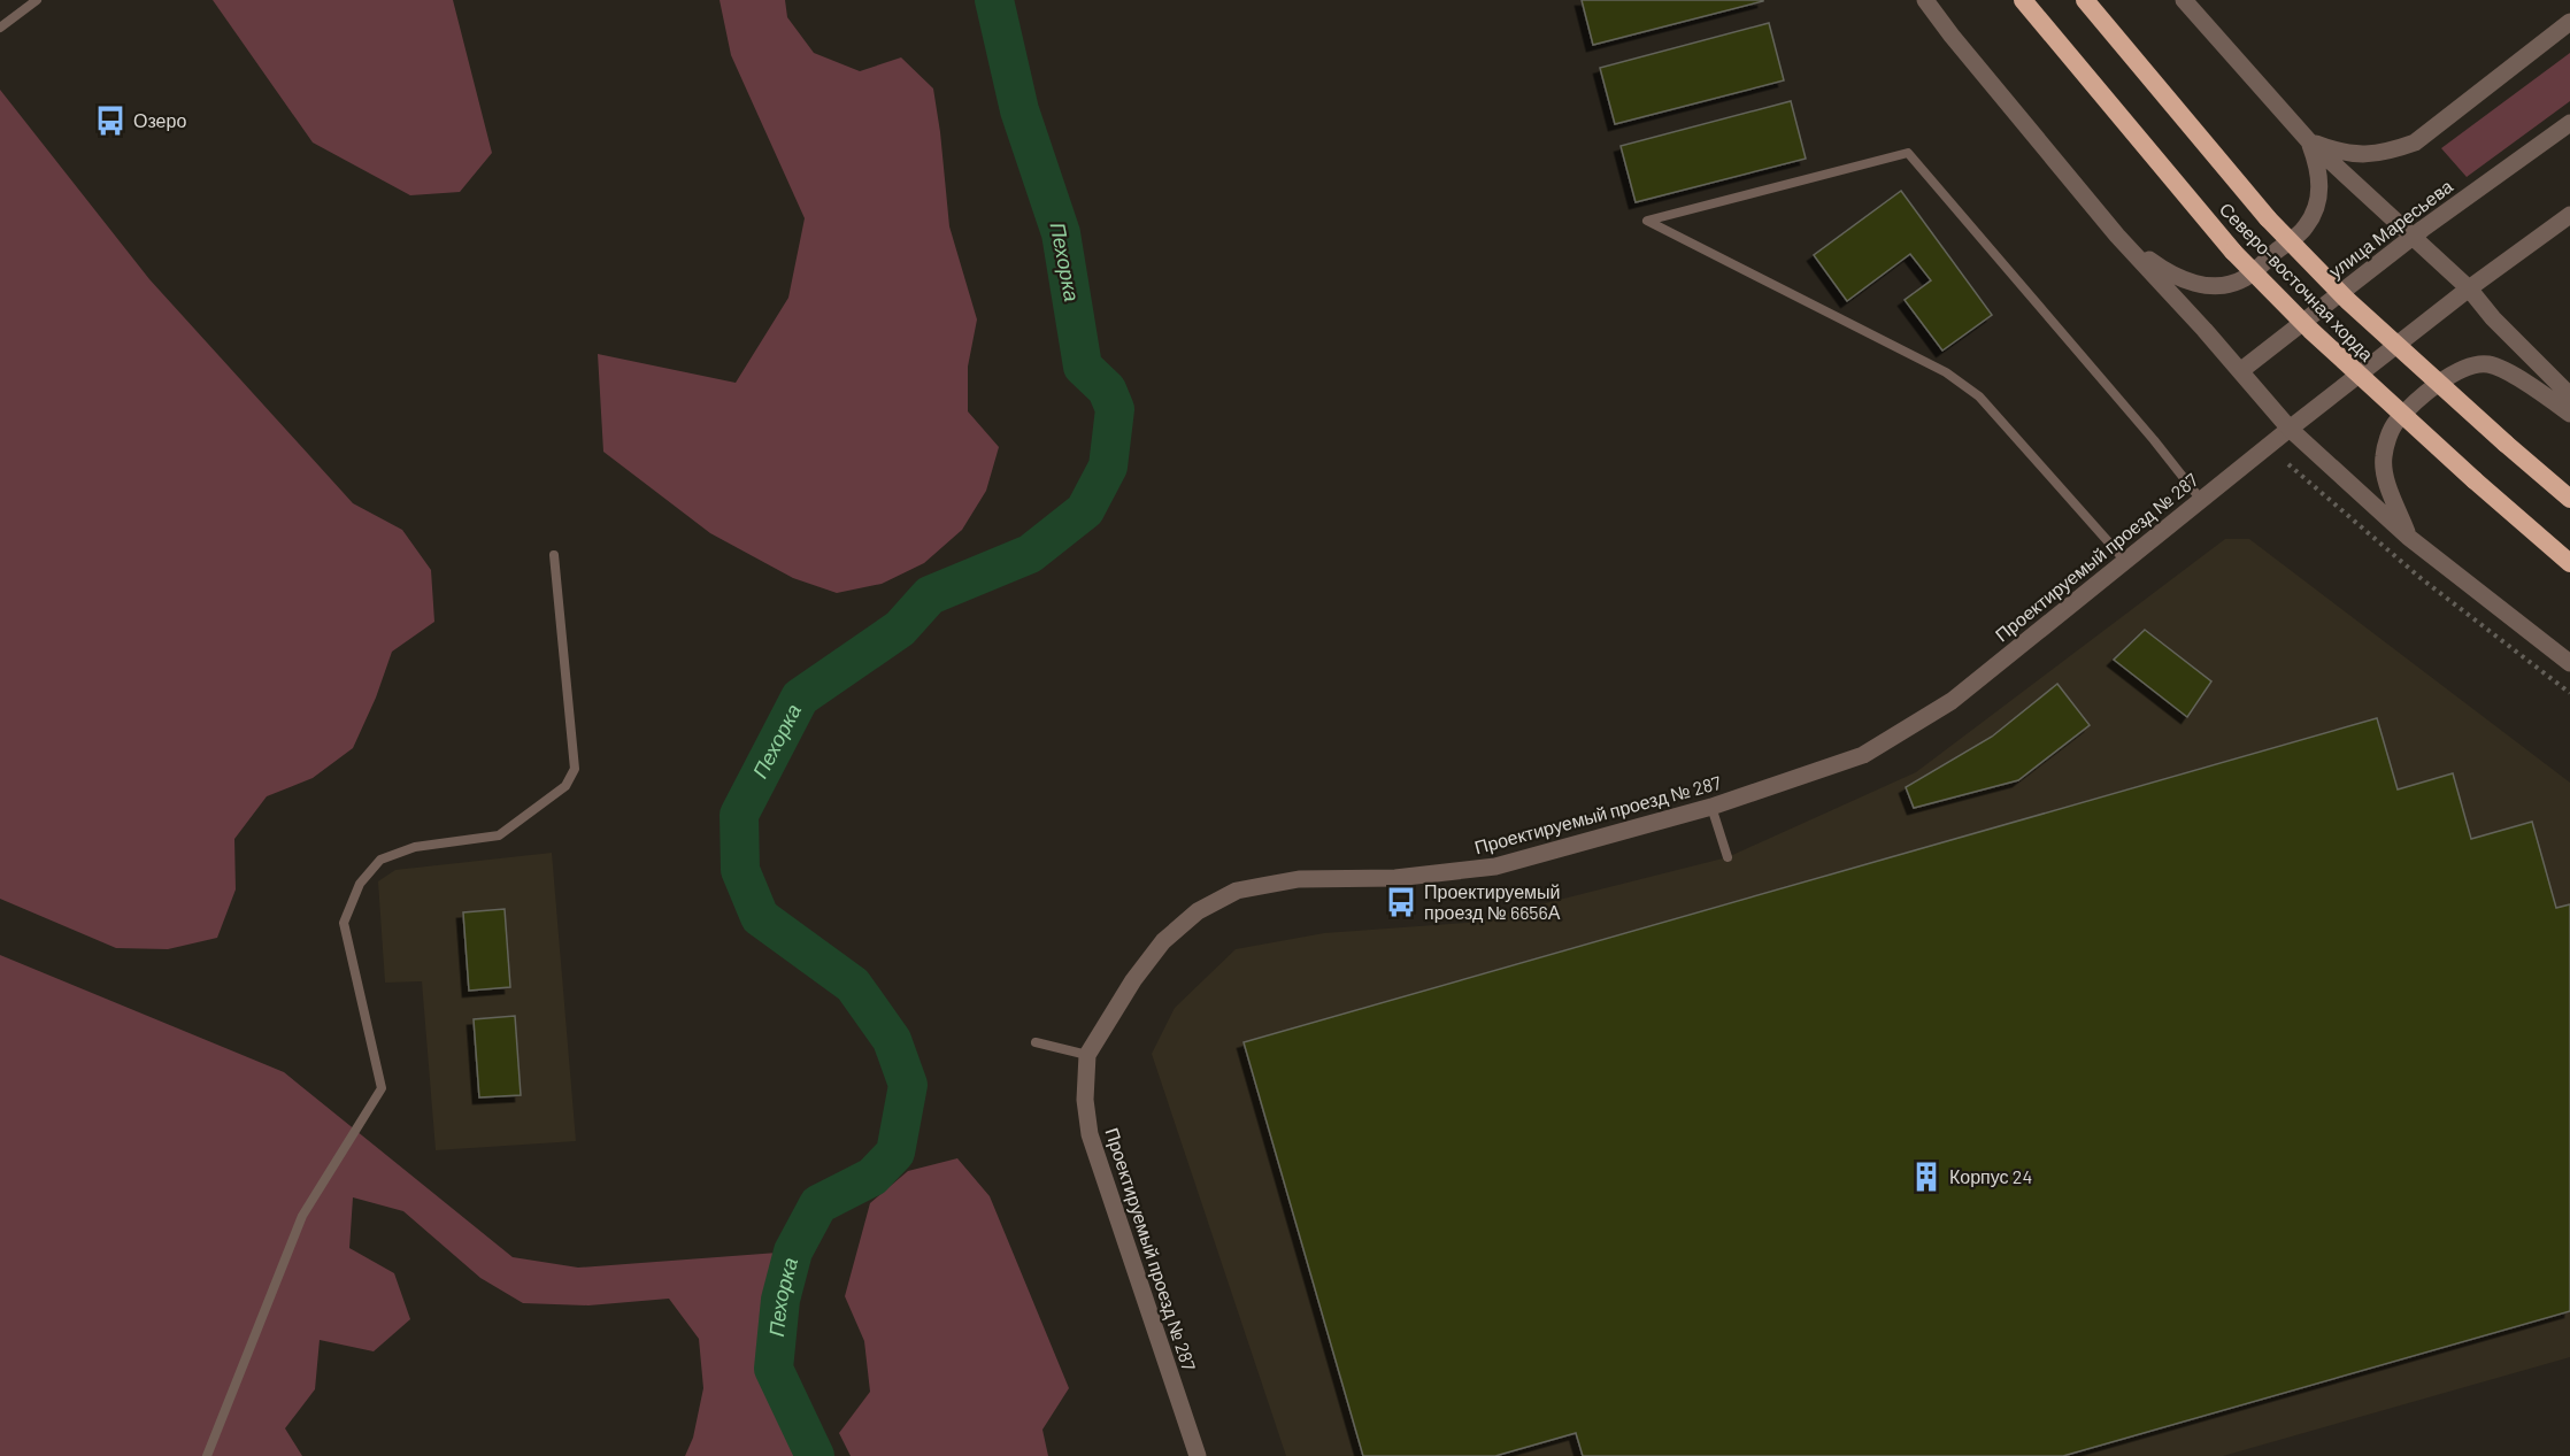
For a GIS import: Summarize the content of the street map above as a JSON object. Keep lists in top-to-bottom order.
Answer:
{
  "streets": {
    "highway": ["Северо-восточная хорда"],
    "street": ["улица Маресьева", "Проектируемый проезд № 287"]
  },
  "water": ["Пехорка"],
  "places": {
    "bus stop": ["Озеро", "Проектируемый проезд № 6656А"],
    "building": ["Корпус 24"]
  }
}
